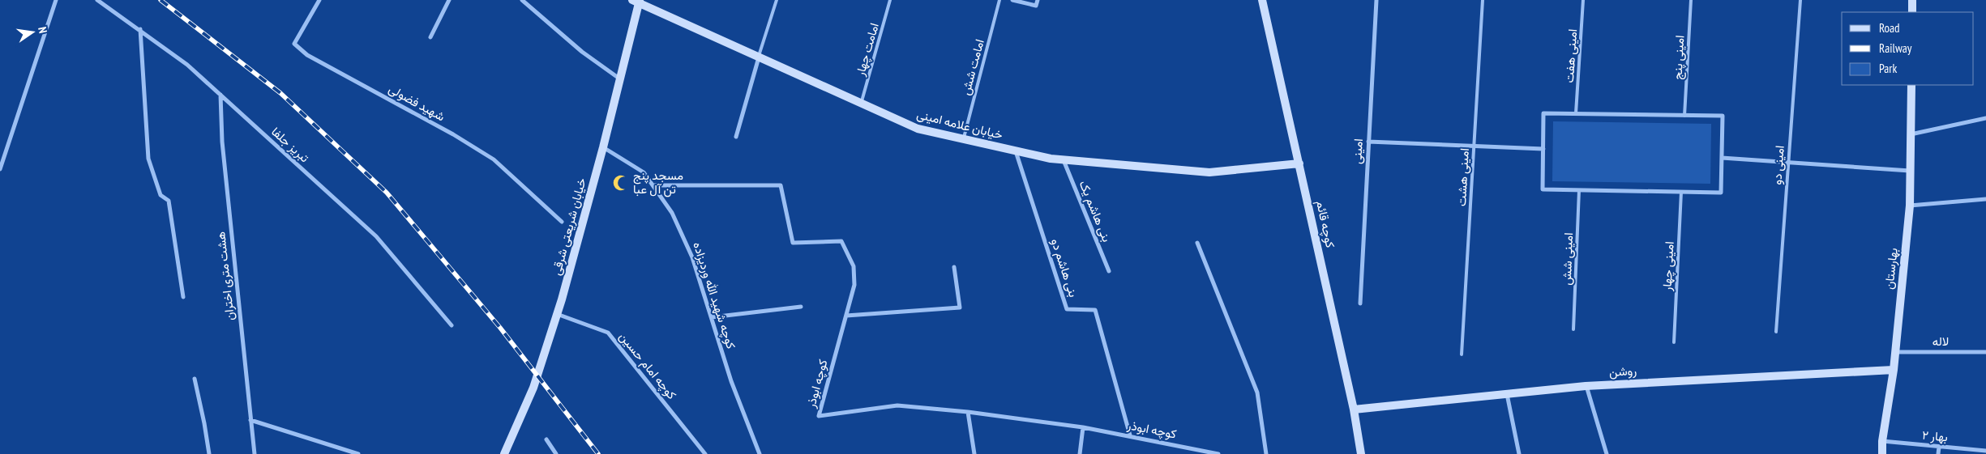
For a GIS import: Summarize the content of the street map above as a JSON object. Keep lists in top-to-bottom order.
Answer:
{
  "streets": {
    "street": [
      "شهید فضولی",
      "خیابان علامه امینی",
      "تبریز جلفا",
      "امینی",
      "بنی هاشم یک",
      "کوچه قائم",
      "خیابان شریعتی شرقی",
      "بنی هاشم دو",
      "بهارستان",
      "هشت متری اختران",
      "کوچه شهید الله وردیزاده",
      "لاله",
      "کوچه امام حسین",
      "روشن",
      "کوچه ابوذر",
      "بهار ۲"
    ],
    "lane": [
      "امامت چهار",
      "امینی هفت",
      "امینی پنج",
      "امامت شش",
      "امینی دو",
      "امینی هشت",
      "امینی شش",
      "امینی چهار"
    ]
  },
  "crossings": [
    ["امامت چهار", "خیابان علامه امینی"],
    ["امامت شش", "خیابان علامه امینی"],
    ["خیابان علامه امینی", "بنی هاشم یک"],
    ["خیابان علامه امینی", "کوچه قائم"],
    ["خیابان علامه امینی", "خیابان شریعتی شرقی"],
    ["خیابان علامه امینی", "بنی هاشم دو"],
    ["تبریز جلفا", "هشت متری اختران"],
    ["کوچه قائم", "روشن"],
    ["خیابان شریعتی شرقی", "کوچه شهید الله وردیزاده"],
    ["خیابان شریعتی شرقی", "کوچه امام حسین"],
    ["بنی هاشم دو", "کوچه ابوذر"],
    ["بهارستان", "لاله"],
    ["بهارستان", "روشن"],
    ["بهارستان", "بهار ۲"],
    ["کوچه شهید الله وردیزاده", "کوچه ابوذر"]
  ],
  "places": {
    "mosque": ["مسجد پنج تن آل عبا"]
  },
  "legend": ["Road", "Railway", "Park"],
  "north": "right"
}
